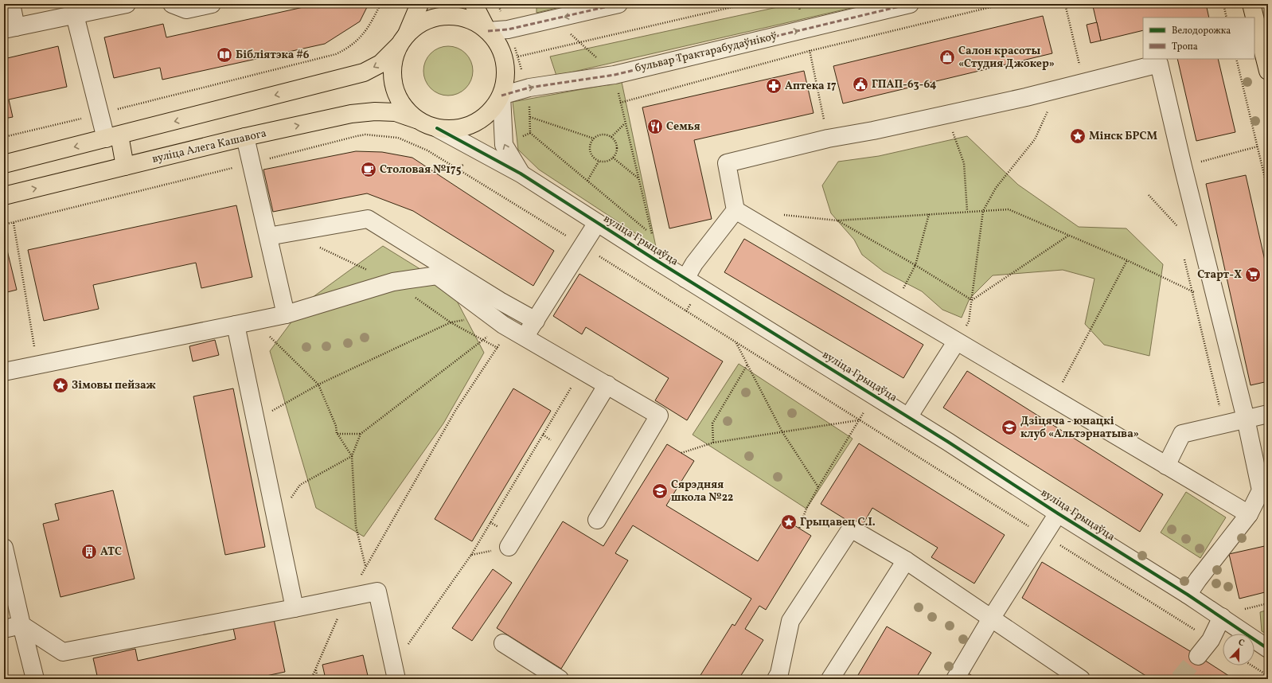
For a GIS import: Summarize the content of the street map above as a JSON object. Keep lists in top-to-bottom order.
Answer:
{
  "streets": {
    "main road": ["вуліца Алега Кашавога"],
    "street": ["бульвар Трактарабудаўнікоў", "вуліца Грыцаўца"]
  },
  "crossings": [
    ["бульвар Трактарабудаўнікоў", "вуліца Алега Кашавога"],
    ["бульвар Трактарабудаўнікоў", "вуліца Грыцаўца"],
    ["вуліца Алега Кашавога", "вуліца Грыцаўца"]
  ],
  "places": {
    "library": ["Бібліятэка #6"],
    "shop": ["Салон красоты «Студия Джокер»"],
    "public building": ["ГПАП-63-64"],
    "pharmacy": ["Аптека 17"],
    "restaurant": ["Семья"],
    "place": ["Мінск БРСМ", "Зімовы пейзаж", "Грыцавец С.І."],
    "cafe": ["Столовая №175"],
    "supermarket": ["Старт-X"],
    "school or university": ["Дзіцяча - юнацкі клуб «Альтэрнатыва»", "Сярэдняя школа №22"],
    "building": ["АТС"]
  },
  "legend": ["Велодорожка", "Тропа"],
  "north": "top"
}
